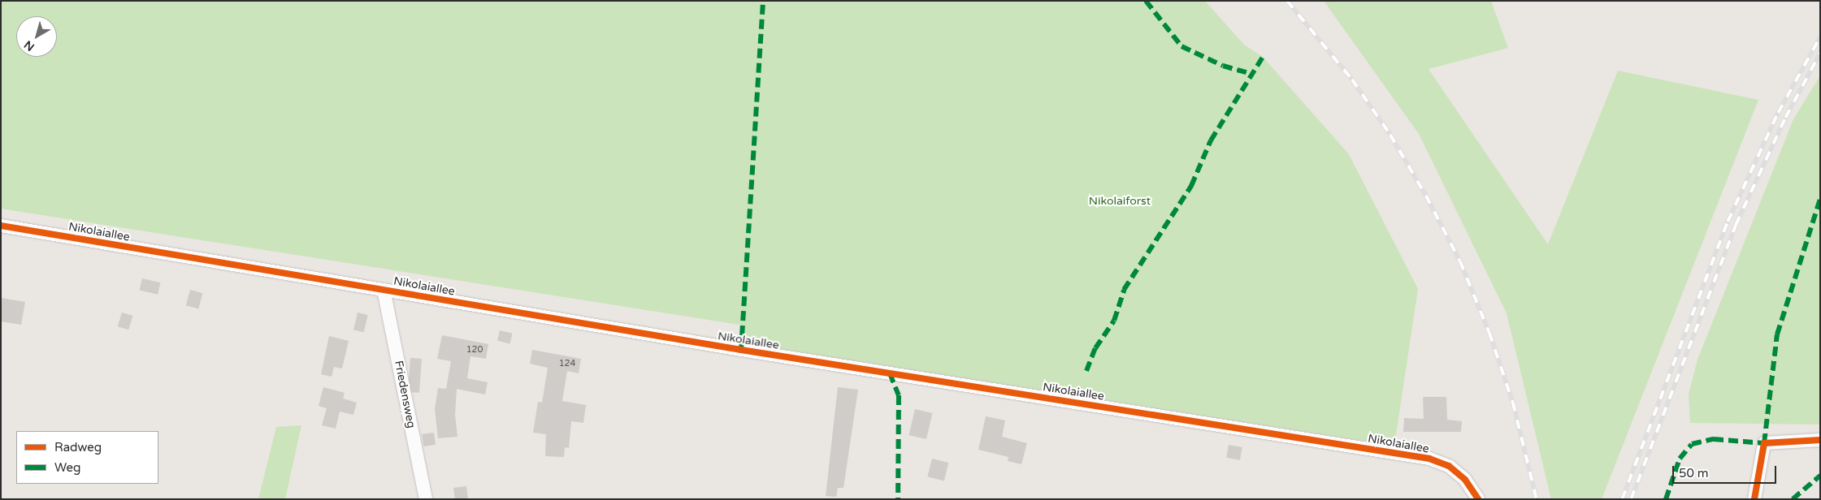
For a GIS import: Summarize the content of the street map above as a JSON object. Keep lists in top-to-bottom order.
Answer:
{
  "streets": {
    "street": ["Nikolaiallee", "Friedensweg"]
  },
  "crossings": [
    ["Nikolaiallee", "Friedensweg"]
  ],
  "parks": ["Nikolaiforst"],
  "house_numbers": ["120", "124"],
  "legend": ["Radweg", "Weg"],
  "scale_bar": "50 m",
  "north": "bottom left"
}
